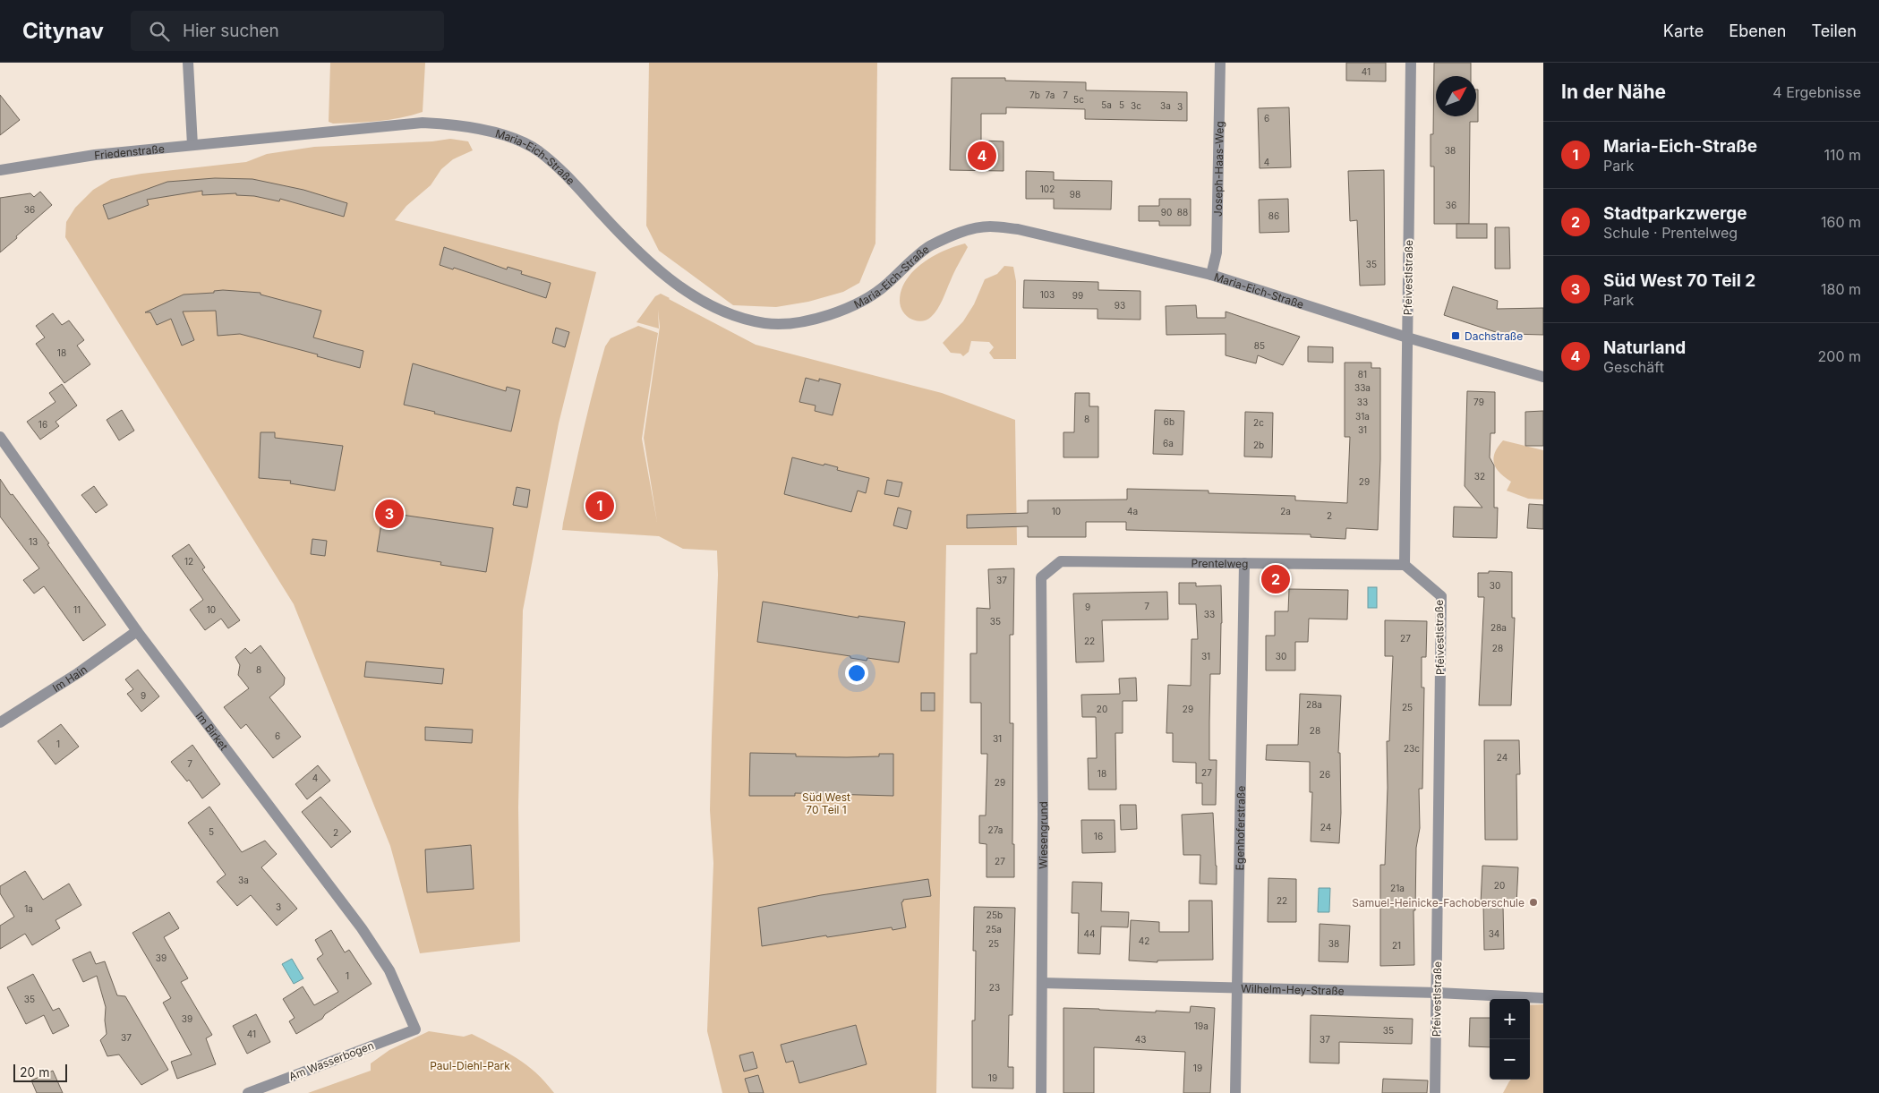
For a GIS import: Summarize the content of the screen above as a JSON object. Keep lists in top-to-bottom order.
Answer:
{
  "streets": {
    "street": [
      "Friedenstraße",
      "Maria-Eich-Straße",
      "Joseph-Haas-Weg",
      "Pfeivestlstraße",
      "Prentelweg",
      "Im Hain",
      "Im Birket",
      "Egenhoferstraße",
      "Wiesengrund",
      "Wilhelm-Hey-Straße",
      "Am Wasserbogen"
    ]
  },
  "crossings": [
    ["Friedenstraße", "Maria-Eich-Straße"],
    ["Maria-Eich-Straße", "Joseph-Haas-Weg"],
    ["Maria-Eich-Straße", "Pfeivestlstraße"],
    ["Pfeivestlstraße", "Prentelweg"],
    ["Pfeivestlstraße", "Wilhelm-Hey-Straße"],
    ["Prentelweg", "Egenhoferstraße"],
    ["Prentelweg", "Wiesengrund"],
    ["Im Hain", "Im Birket"],
    ["Im Birket", "Am Wasserbogen"],
    ["Egenhoferstraße", "Wilhelm-Hey-Straße"],
    ["Wiesengrund", "Wilhelm-Hey-Straße"]
  ],
  "parks": ["Süd West 70 Teil 1", "Paul-Diehl-Park"],
  "places": {
    "transit": ["Dachstraße"],
    "other": ["Samuel-Heinicke-Fachoberschule"]
  },
  "house_numbers": [
    "41",
    "7b",
    "7a",
    "7",
    "5c",
    "5a",
    "5",
    "3c",
    "3a",
    "3",
    "6",
    "38",
    "4",
    "102",
    "98",
    "36",
    "36",
    "90",
    "88",
    "86",
    "35",
    "103",
    "99",
    "93",
    "85",
    "18",
    "81",
    "33a",
    "33",
    "79",
    "31a",
    "8",
    "6b",
    "2c",
    "16",
    "31",
    "6a",
    "2b",
    "32",
    "29",
    "10",
    "4a",
    "2a",
    "2",
    "13",
    "12",
    "37",
    "30",
    "7",
    "9",
    "11",
    "10",
    "33",
    "35",
    "28a",
    "27",
    "22",
    "28",
    "31",
    "30",
    "8",
    "9",
    "28a",
    "25",
    "20",
    "29",
    "28",
    "6",
    "31",
    "1",
    "23c",
    "24",
    "7",
    "27",
    "18",
    "26",
    "4",
    "29",
    "24",
    "27a",
    "5",
    "2",
    "16",
    "27",
    "3a",
    "20",
    "21a",
    "22",
    "3",
    "1a",
    "25b",
    "25a",
    "44",
    "34",
    "42",
    "25",
    "38",
    "21",
    "39",
    "1",
    "23",
    "35",
    "39",
    "19a",
    "35",
    "41",
    "37",
    "43",
    "37",
    "19",
    "19"
  ],
  "scale_bar": "20 m",
  "north": "top right",
  "page": {
    "header": "Citynav",
    "search": "Hier suchen",
    "nav": ["Karte", "Ebenen", "Teilen"],
    "heading": ["In der Nähe", "4 Ergebnisse"],
    "list": [
      {
        "mark": "1",
        "name": "Maria-Eich-Straße",
        "note": "Park",
        "value": "110 m"
      },
      {
        "mark": "2",
        "name": "Stadtparkzwerge",
        "note": "Schule · Prentelweg",
        "value": "160 m"
      },
      {
        "mark": "3",
        "name": "Süd West 70 Teil 2",
        "note": "Park",
        "value": "180 m"
      },
      {
        "mark": "4",
        "name": "Naturland",
        "note": "Geschäft",
        "value": "200 m"
      }
    ],
    "pins": [
      "4",
      "1",
      "3",
      "2"
    ],
    "map_buttons": ["+", "−"],
    "scale": "20 m"
  }
}
